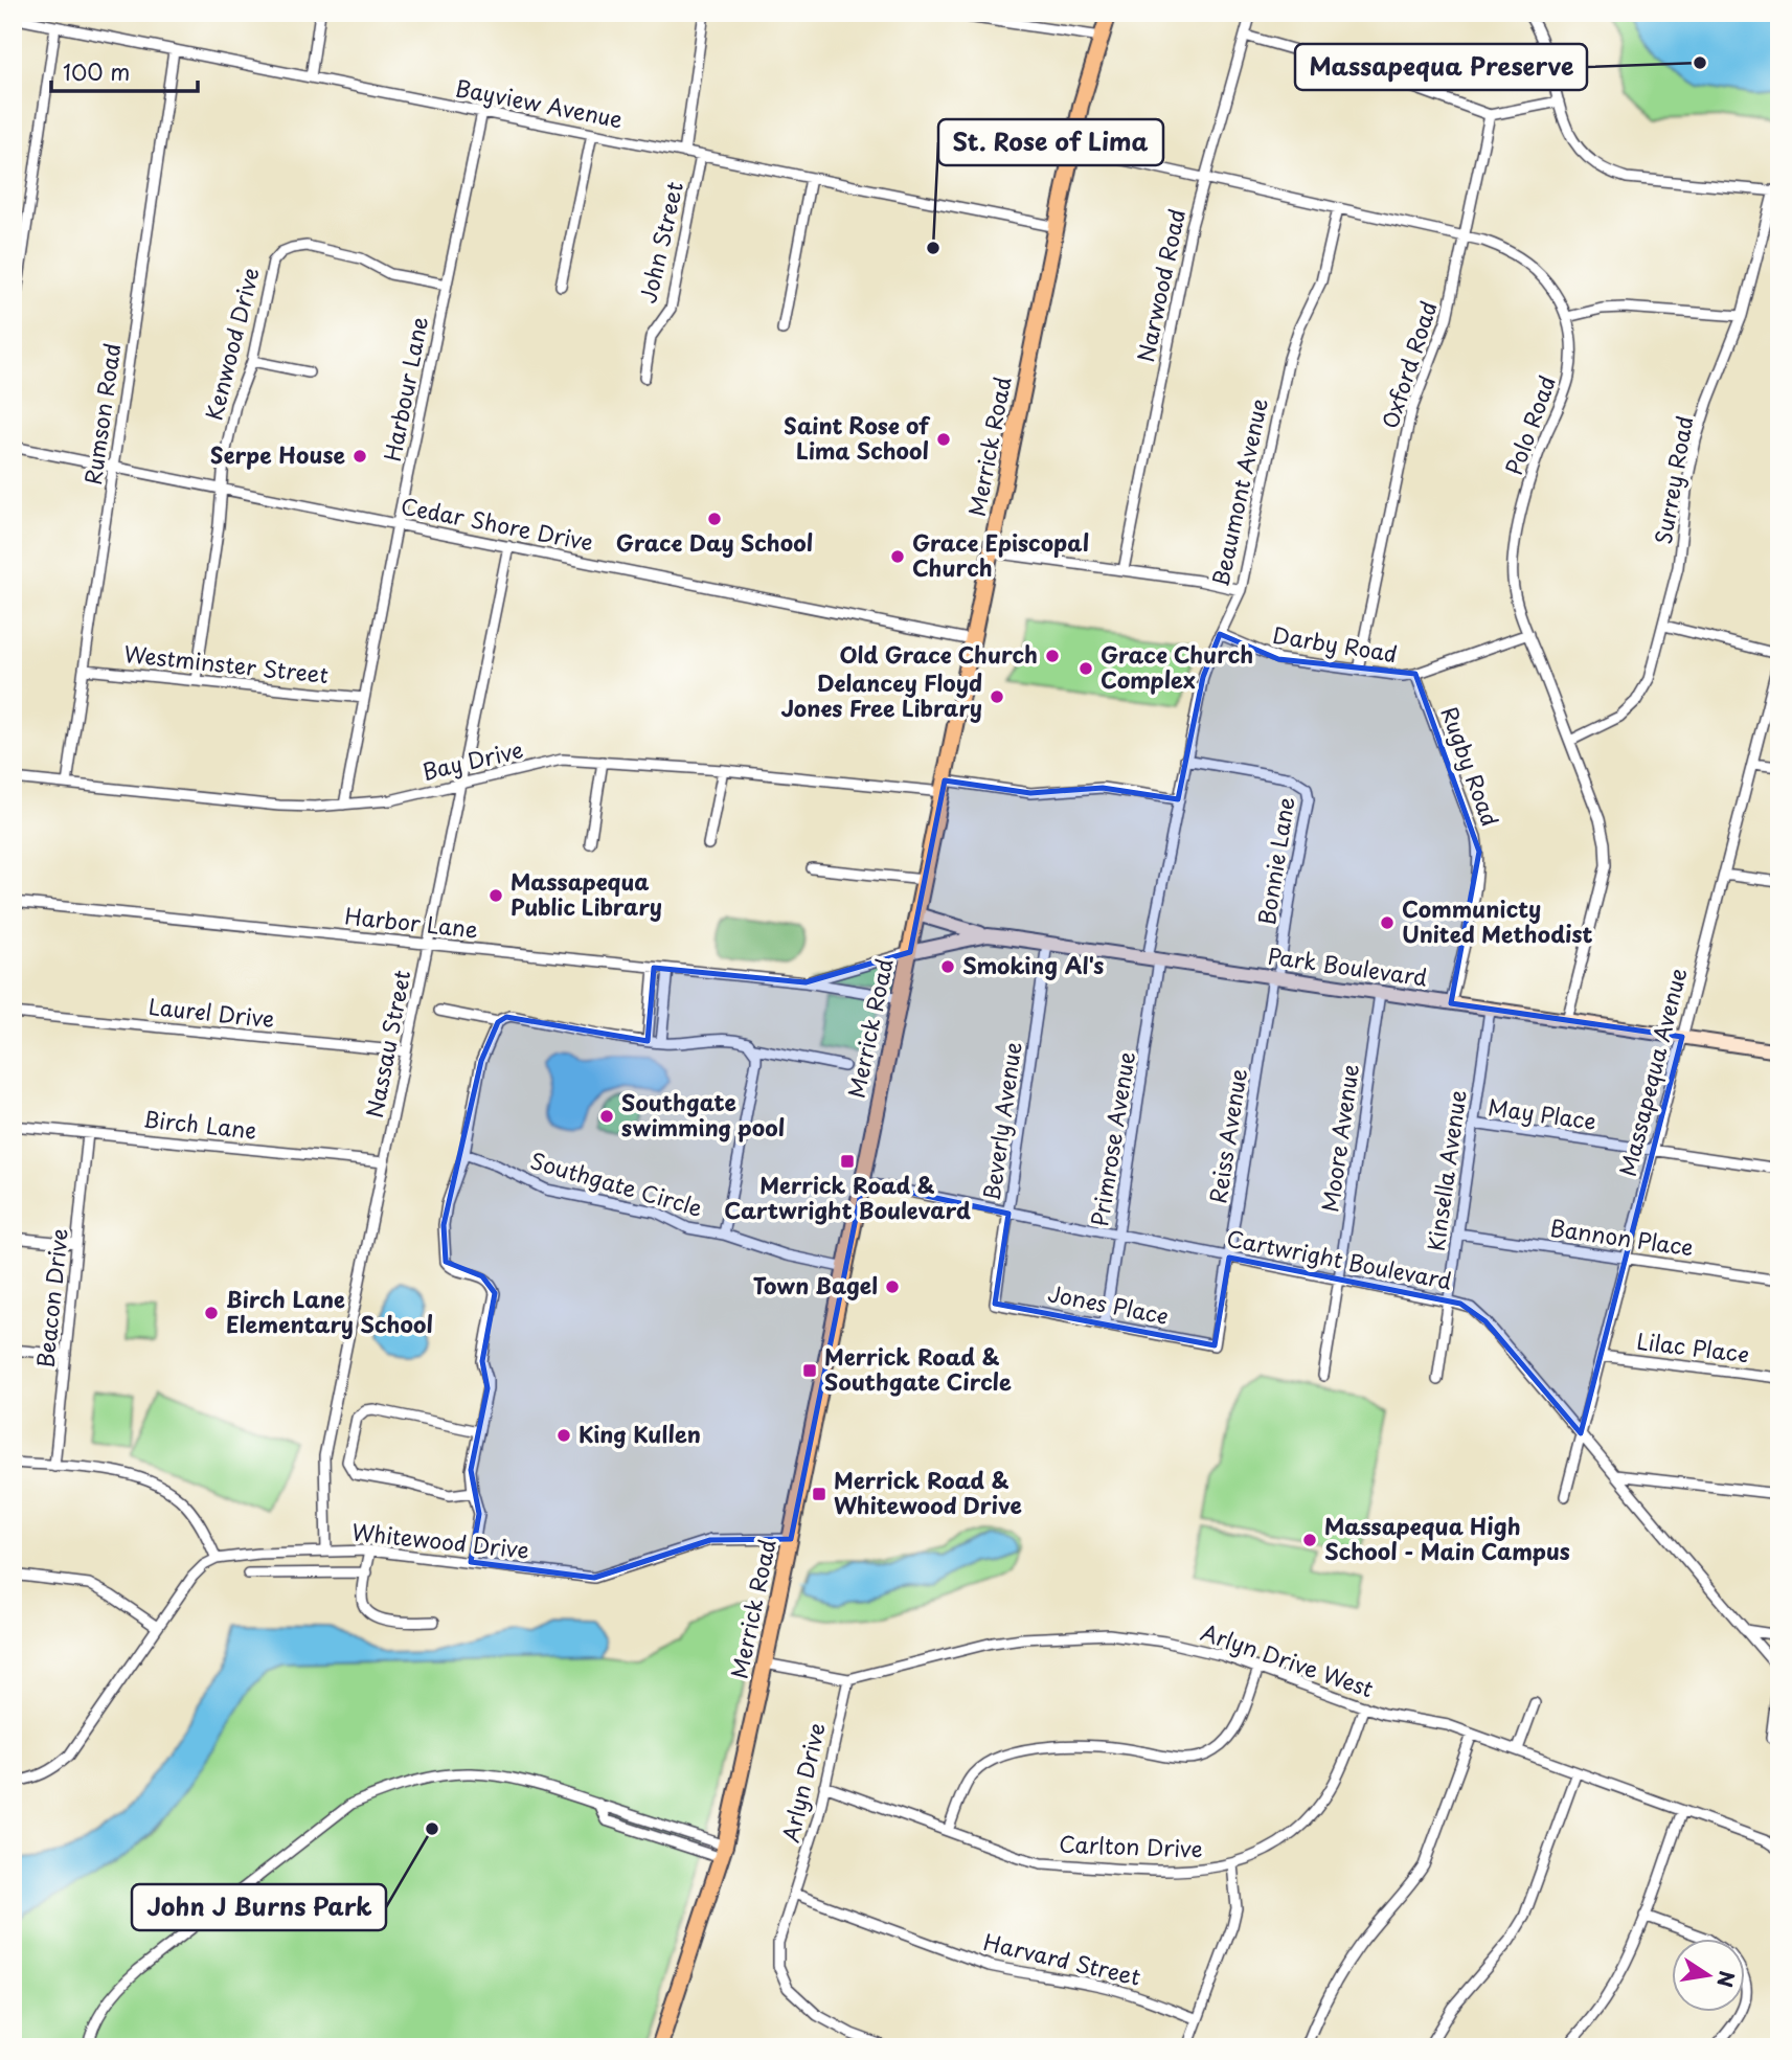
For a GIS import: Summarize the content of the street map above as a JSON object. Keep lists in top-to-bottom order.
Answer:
{
  "streets": {
    "main road": ["Merrick Road", "Park Boulevard"],
    "street": [
      "Bayview Avenue",
      "John Street",
      "Narwood Road",
      "Kenwood Drive",
      "Oxford Road",
      "Harbour Lane",
      "Rumson Road",
      "Polo Road",
      "Surrey Road",
      "Beaumont Avenue",
      "Cedar Shore Drive",
      "Darby Road",
      "Westminster Street",
      "Bay Drive",
      "Rugby Road",
      "Bonnie Lane",
      "Harbor Lane",
      "Laurel Drive",
      "Nassau Street",
      "Massapequa Avenue",
      "May Place",
      "Beverly Avenue",
      "Birch Lane",
      "Reiss Avenue",
      "Moore Avenue",
      "Primrose Avenue",
      "Kinsella Avenue",
      "Southgate Circle",
      "Bannon Place",
      "Cartwright Boulevard",
      "Beacon Drive",
      "Jones Place",
      "Lilac Place",
      "Whitewood Drive",
      "Arlyn Drive West",
      "Arlyn Drive",
      "Carlton Drive",
      "Harvard Street"
    ]
  },
  "crossings": [
    ["Bayview Avenue", "John Street"],
    ["Bayview Avenue", "Harbour Lane"],
    ["Bayview Avenue", "Rumson Road"],
    ["Bayview Avenue", "Merrick Road"],
    ["Narwood Road", "Polo Road"],
    ["Kenwood Drive", "Harbour Lane"],
    ["Kenwood Drive", "Cedar Shore Drive"],
    ["Kenwood Drive", "Westminster Street"],
    ["Oxford Road", "Polo Road"],
    ["Oxford Road", "Darby Road"],
    ["Harbour Lane", "Cedar Shore Drive"],
    ["Harbour Lane", "Westminster Street"],
    ["Harbour Lane", "Bay Drive"],
    ["Rumson Road", "Cedar Shore Drive"],
    ["Rumson Road", "Westminster Street"],
    ["Rumson Road", "Bay Drive"],
    ["Polo Road", "Merrick Road"],
    ["Polo Road", "Surrey Road"],
    ["Polo Road", "Beaumont Avenue"],
    ["Polo Road", "Darby Road"],
    ["Polo Road", "Park Boulevard"],
    ["Merrick Road", "Cedar Shore Drive"],
    ["Merrick Road", "Bay Drive"],
    ["Merrick Road", "Harbor Lane"],
    ["Merrick Road", "Park Boulevard"],
    ["Merrick Road", "Southgate Circle"],
    ["Merrick Road", "Cartwright Boulevard"],
    ["Merrick Road", "Whitewood Drive"],
    ["Merrick Road", "Arlyn Drive West"],
    ["Beaumont Avenue", "Darby Road"],
    ["Beaumont Avenue", "Bay Drive"],
    ["Beaumont Avenue", "Bonnie Lane"],
    ["Beaumont Avenue", "Park Boulevard"],
    ["Beaumont Avenue", "Primrose Avenue"],
    ["Cedar Shore Drive", "Nassau Street"],
    ["Darby Road", "Rugby Road"],
    ["Bay Drive", "Nassau Street"],
    ["Rugby Road", "Park Boulevard"],
    ["Bonnie Lane", "Park Boulevard"],
    ["Bonnie Lane", "Reiss Avenue"],
    ["Harbor Lane", "Park Boulevard"],
    ["Harbor Lane", "Nassau Street"],
    ["Park Boulevard", "Massapequa Avenue"],
    ["Park Boulevard", "Beverly Avenue"],
    ["Park Boulevard", "Reiss Avenue"],
    ["Park Boulevard", "Moore Avenue"],
    ["Park Boulevard", "Primrose Avenue"],
    ["Park Boulevard", "Kinsella Avenue"],
    ["Laurel Drive", "Nassau Street"],
    ["Nassau Street", "Birch Lane"],
    ["Nassau Street", "Whitewood Drive"],
    ["Massapequa Avenue", "May Place"],
    ["Massapequa Avenue", "Bannon Place"],
    ["Massapequa Avenue", "Cartwright Boulevard"],
    ["Massapequa Avenue", "Lilac Place"],
    ["May Place", "Kinsella Avenue"],
    ["Beverly Avenue", "Cartwright Boulevard"],
    ["Beverly Avenue", "Jones Place"],
    ["Birch Lane", "Beacon Drive"],
    ["Reiss Avenue", "Cartwright Boulevard"],
    ["Reiss Avenue", "Jones Place"],
    ["Moore Avenue", "Cartwright Boulevard"],
    ["Primrose Avenue", "Cartwright Boulevard"],
    ["Primrose Avenue", "Jones Place"],
    ["Kinsella Avenue", "Bannon Place"],
    ["Kinsella Avenue", "Cartwright Boulevard"],
    ["Arlyn Drive West", "Arlyn Drive"],
    ["Arlyn Drive West", "Carlton Drive"],
    ["Arlyn Drive", "Carlton Drive"],
    ["Arlyn Drive", "Harvard Street"]
  ],
  "places": {
    "other": [
      "Massapequa Preserve",
      "St. Rose of Lima",
      "Saint Rose of Lima School",
      "Serpe House",
      "Grace Day School",
      "Grace Episcopal Church",
      "Old Grace Church",
      "Grace Church Complex",
      "Delancey Floyd Jones Free Library",
      "Massapequa Public Library",
      "Communicty United Methodist",
      "Smoking Al's",
      "Southgate swimming pool",
      "Town Bagel",
      "Birch Lane Elementary School",
      "King Kullen",
      "Massapequa High School - Main Campus",
      "John J Burns Park"
    ],
    "transit": ["Merrick Road & Cartwright Boulevard", "Merrick Road & Southgate Circle", "Merrick Road & Whitewood Drive"]
  },
  "scale_bar": "100 m",
  "north": "right"
}
